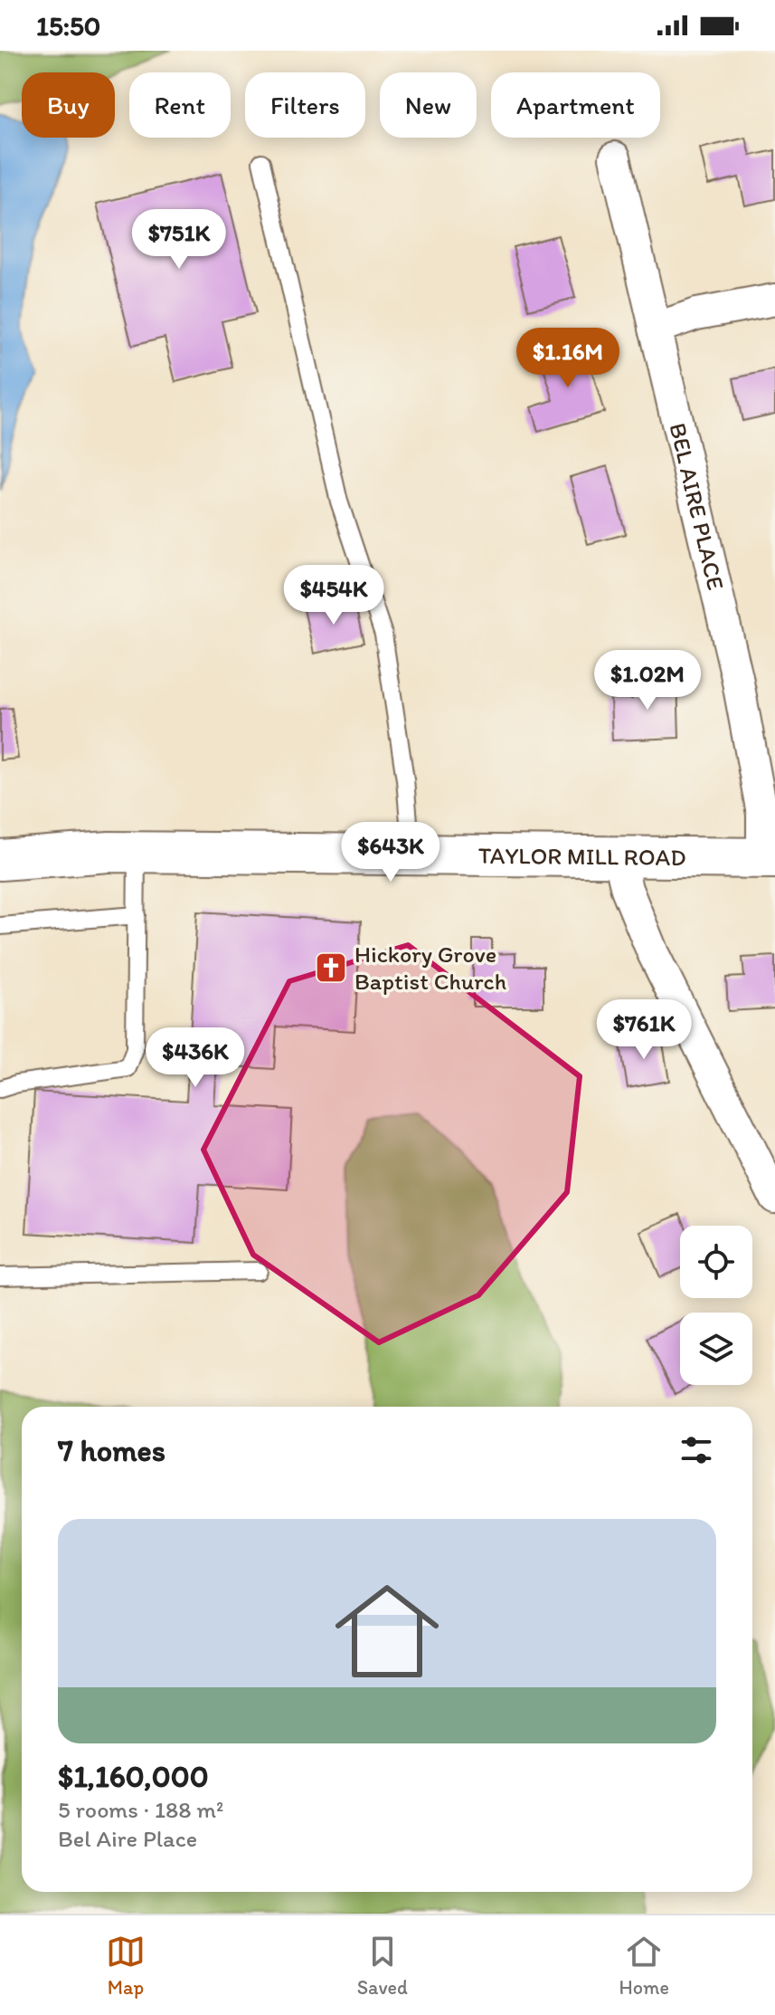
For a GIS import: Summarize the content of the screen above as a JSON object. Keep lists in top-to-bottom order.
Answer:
{
  "streets": {
    "main road": ["TAYLOR MILL ROAD"],
    "street": ["BEL AIRE PLACE"]
  },
  "crossings": [
    ["BEL AIRE PLACE", "TAYLOR MILL ROAD"]
  ],
  "places": {
    "church": ["Hickory Grove Baptist Church"]
  },
  "page": {
    "status": "15:50",
    "chip": [
      "Buy",
      "Rent",
      "Filters",
      "New",
      "Apartment"
    ],
    "price": [
      "$751K",
      "$1.16M",
      "$454K",
      "$1.02M",
      "$643K",
      "$761K",
      "$436K"
    ],
    "heading": "7 homes",
    "list": [
      {
        "name": "$1,160,000",
        "note": "5 rooms · 188 m² · Bel Aire Place"
      }
    ],
    "tabs": ["Map", "Saved", "Home"]
  }
}
